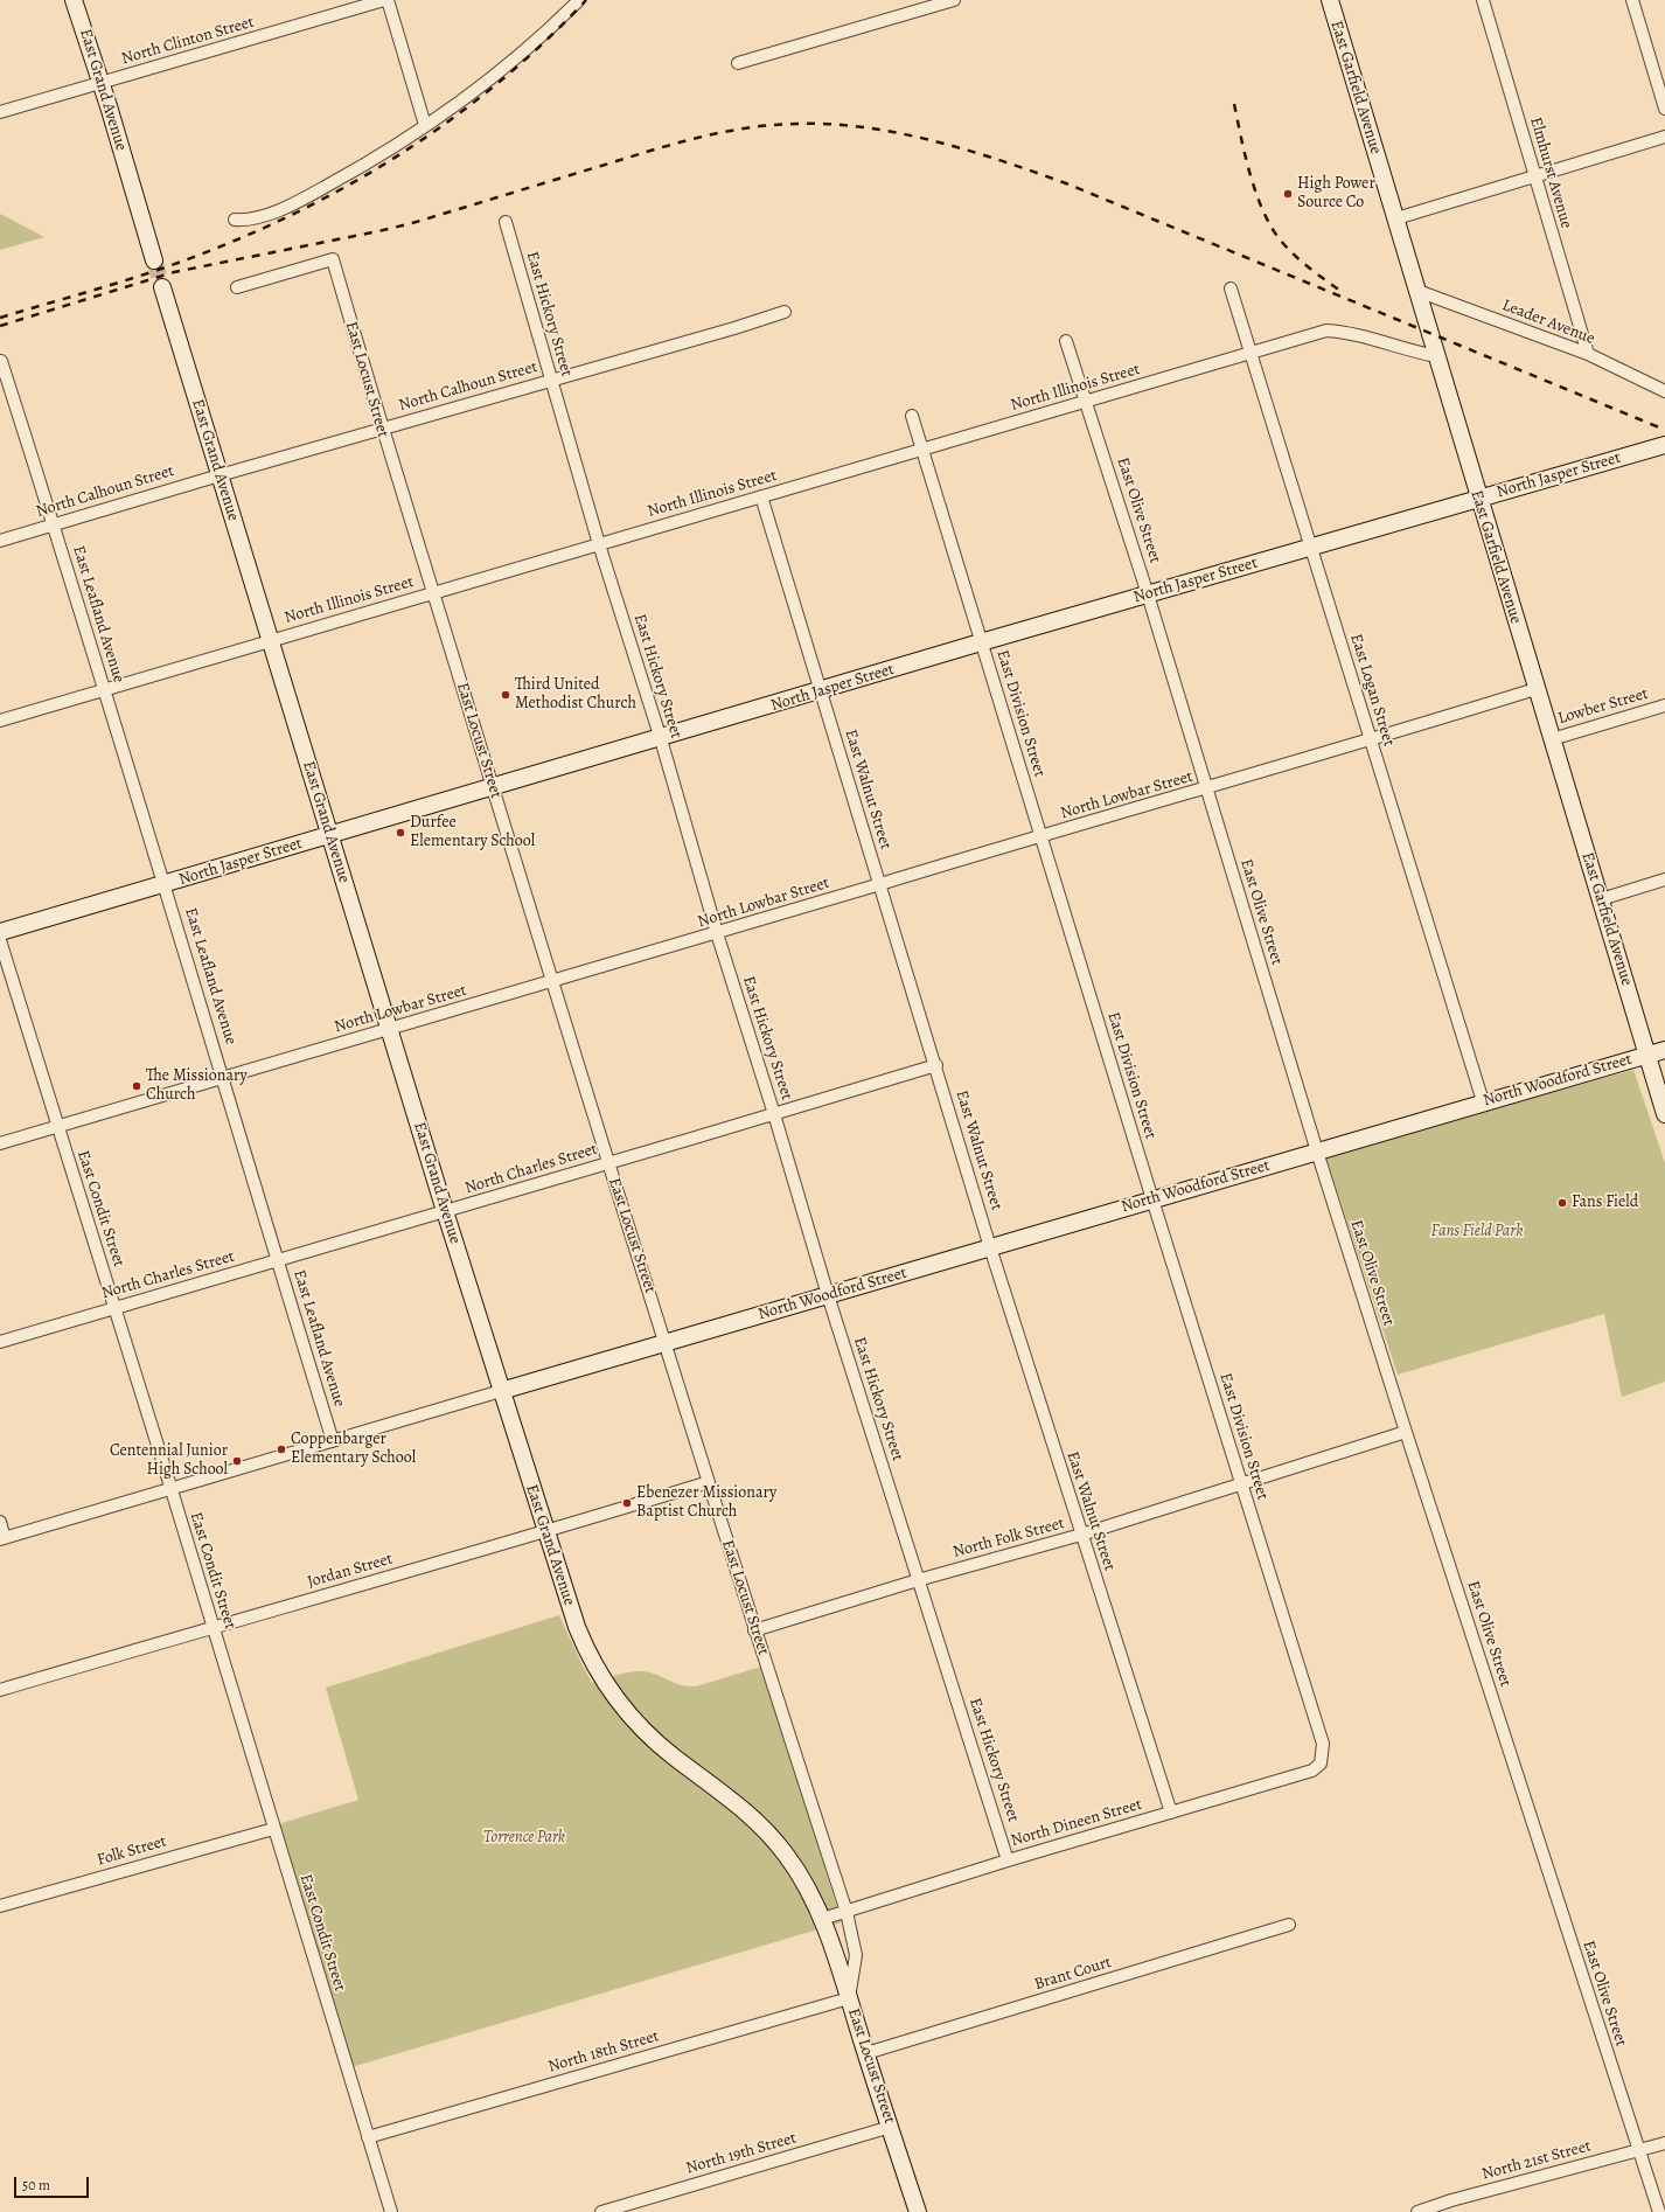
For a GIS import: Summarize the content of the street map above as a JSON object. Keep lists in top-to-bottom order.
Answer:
{
  "streets": {
    "street": [
      "North Clinton Street",
      "East Garfield Avenue",
      "East Grand Avenue",
      "Elmhurst Avenue",
      "East Hickory Street",
      "Leader Avenue",
      "East Locust Street",
      "North Calhoun Street",
      "North Illinois Street",
      "North Jasper Street",
      "East Olive Street",
      "East Leafland Avenue",
      "East Logan Street",
      "Lowber Street",
      "East Division Street",
      "East Walnut Street",
      "North Lowbar Street",
      "North Woodford Street",
      "North Charles Street",
      "East Condit Street",
      "North Folk Street",
      "Jordan Street",
      "North Dineen Street",
      "Folk Street",
      "Brant Court",
      "North 18th Street",
      "North 19th Street",
      "North 21st Street"
    ]
  },
  "crossings": [
    ["North Clinton Street", "East Grand Avenue"],
    ["East Garfield Avenue", "Leader Avenue"],
    ["East Garfield Avenue", "North Illinois Street"],
    ["East Garfield Avenue", "North Jasper Street"],
    ["East Garfield Avenue", "Lowber Street"],
    ["East Garfield Avenue", "North Lowbar Street"],
    ["East Garfield Avenue", "North Woodford Street"],
    ["East Grand Avenue", "East Locust Street"],
    ["East Grand Avenue", "North Calhoun Street"],
    ["East Grand Avenue", "North Illinois Street"],
    ["East Grand Avenue", "North Jasper Street"],
    ["East Grand Avenue", "North Lowbar Street"],
    ["East Grand Avenue", "North Woodford Street"],
    ["East Grand Avenue", "North Charles Street"],
    ["East Grand Avenue", "Jordan Street"],
    ["East Grand Avenue", "North Dineen Street"],
    ["East Grand Avenue", "North 18th Street"],
    ["Elmhurst Avenue", "Leader Avenue"],
    ["East Hickory Street", "North Calhoun Street"],
    ["East Hickory Street", "North Illinois Street"],
    ["East Hickory Street", "North Jasper Street"],
    ["East Hickory Street", "North Lowbar Street"],
    ["East Hickory Street", "North Woodford Street"],
    ["East Hickory Street", "North Charles Street"],
    ["East Hickory Street", "North Folk Street"],
    ["East Hickory Street", "North Dineen Street"],
    ["East Locust Street", "North Calhoun Street"],
    ["East Locust Street", "North Illinois Street"],
    ["East Locust Street", "North Jasper Street"],
    ["East Locust Street", "North Lowbar Street"],
    ["East Locust Street", "North Woodford Street"],
    ["East Locust Street", "North Charles Street"],
    ["East Locust Street", "North Folk Street"],
    ["East Locust Street", "Jordan Street"],
    ["East Locust Street", "North Dineen Street"],
    ["East Locust Street", "Brant Court"],
    ["East Locust Street", "North 18th Street"],
    ["East Locust Street", "North 19th Street"],
    ["North Calhoun Street", "East Leafland Avenue"],
    ["North Illinois Street", "East Olive Street"],
    ["North Illinois Street", "East Leafland Avenue"],
    ["North Illinois Street", "East Logan Street"],
    ["North Illinois Street", "East Division Street"],
    ["North Illinois Street", "East Walnut Street"],
    ["North Jasper Street", "East Olive Street"],
    ["North Jasper Street", "East Leafland Avenue"],
    ["North Jasper Street", "East Logan Street"],
    ["North Jasper Street", "East Division Street"],
    ["North Jasper Street", "East Walnut Street"],
    ["East Olive Street", "North Lowbar Street"],
    ["East Olive Street", "North Woodford Street"],
    ["East Olive Street", "North Folk Street"],
    ["East Olive Street", "North 21st Street"],
    ["East Leafland Avenue", "North Lowbar Street"],
    ["East Leafland Avenue", "North Woodford Street"],
    ["East Leafland Avenue", "North Charles Street"],
    ["East Logan Street", "North Lowbar Street"],
    ["East Logan Street", "North Woodford Street"],
    ["East Division Street", "North Lowbar Street"],
    ["East Division Street", "North Woodford Street"],
    ["East Division Street", "North Folk Street"],
    ["East Division Street", "North Dineen Street"],
    ["East Walnut Street", "North Lowbar Street"],
    ["East Walnut Street", "North Woodford Street"],
    ["East Walnut Street", "North Charles Street"],
    ["East Walnut Street", "North Folk Street"],
    ["East Walnut Street", "North Dineen Street"],
    ["North Lowbar Street", "East Condit Street"],
    ["North Woodford Street", "East Condit Street"],
    ["North Charles Street", "East Condit Street"],
    ["East Condit Street", "Jordan Street"],
    ["East Condit Street", "Folk Street"],
    ["East Condit Street", "North 18th Street"]
  ],
  "parks": ["Fans Field Park", "Torrence Park"],
  "places": [
    "High Power Source Co",
    "Third United Methodist Church",
    "Durfee Elementary School",
    "The Missionary Church",
    "Fans Field",
    "Coppenbarger Elementary School",
    "Centennial Junior High School",
    "Ebenezer Missionary Baptist Church"
  ],
  "scale_bar": "50 m"
}
